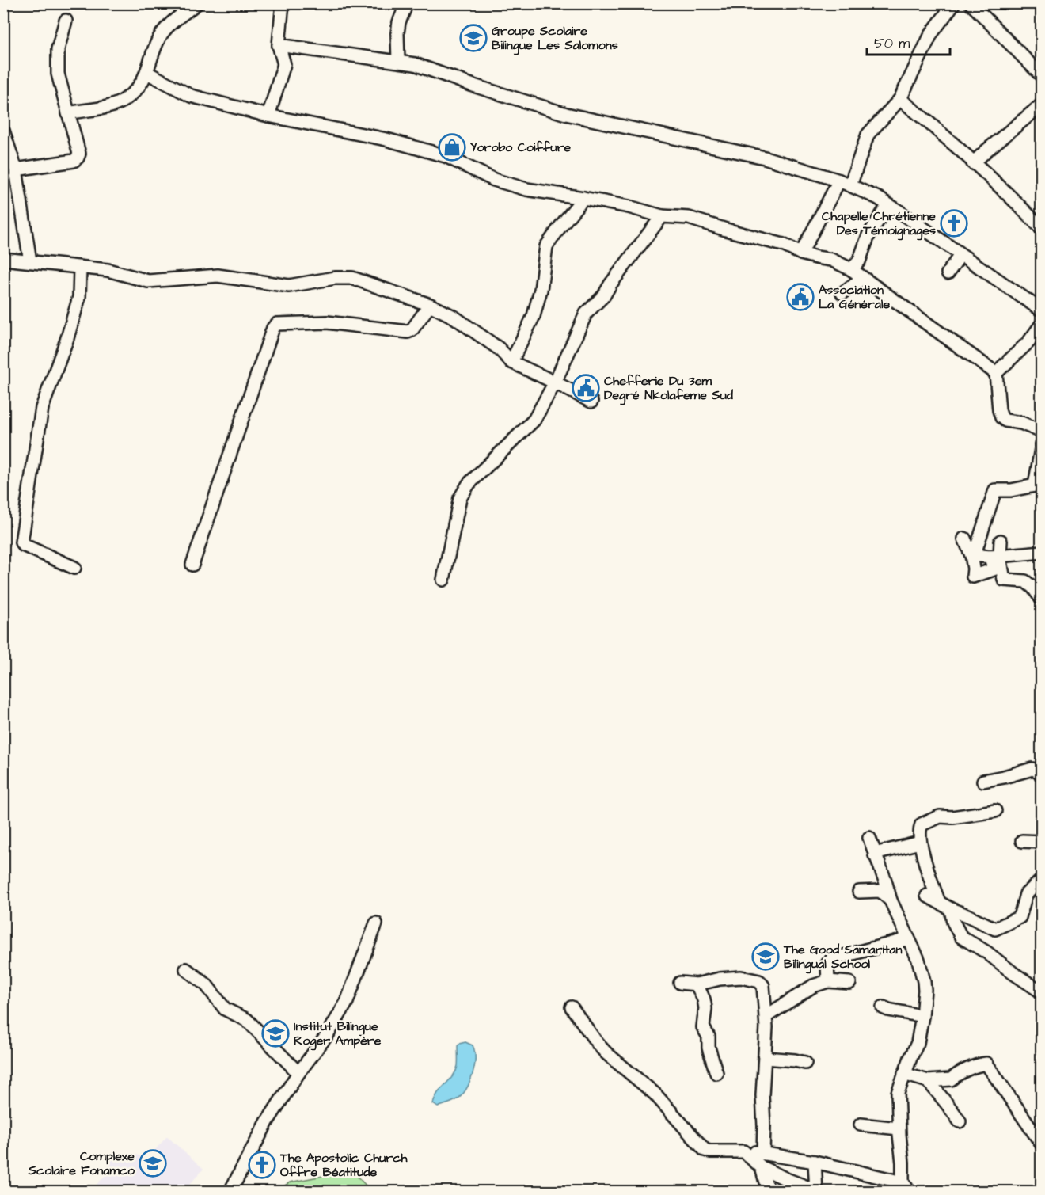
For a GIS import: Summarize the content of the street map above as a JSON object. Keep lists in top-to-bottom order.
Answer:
{
  "places": {
    "school or university": [
      "Groupe Scolaire Bilingue Les Salomons",
      "The Good Samaritan Bilingual School",
      "Institut Bilingue Roger Ampère",
      "Complexe Scolaire Fonamco"
    ],
    "shop": ["Yorobo Coiffure"],
    "church": ["Chapelle Chrétienne Des Témoignages", "The Apostolic Church Offre Béatitude"],
    "public building": ["Association La Générale", "Chefferie Du 3em Degré Nkolafeme Sud"]
  },
  "scale_bar": "50 m"
}
